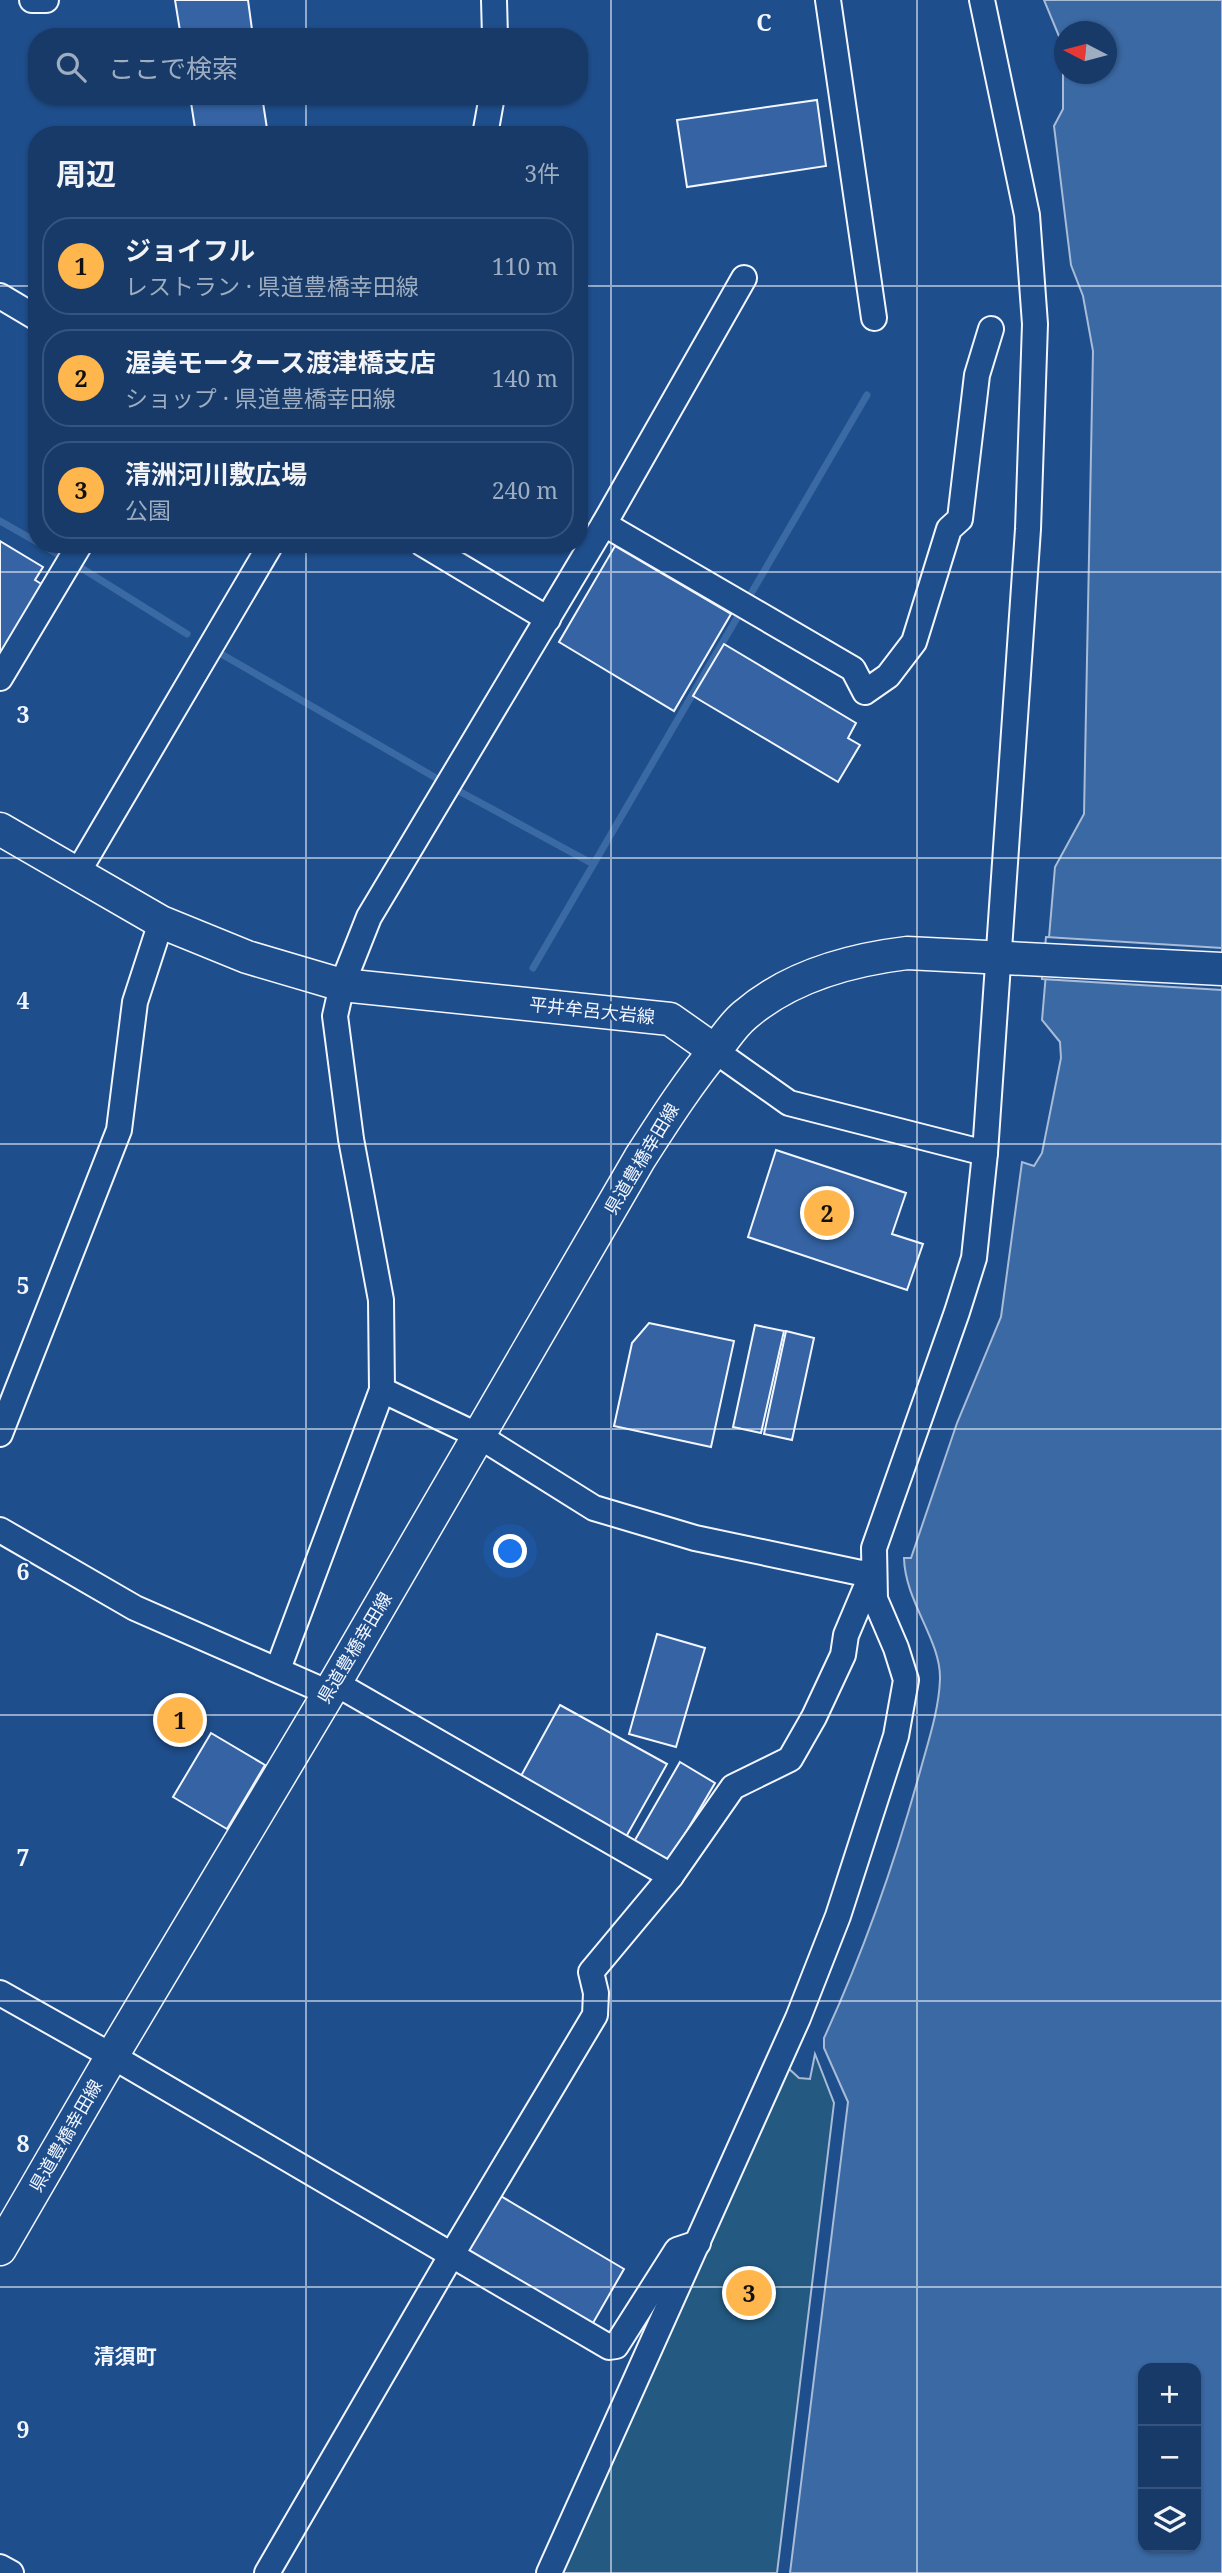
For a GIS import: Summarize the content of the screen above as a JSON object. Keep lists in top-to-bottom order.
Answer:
{
  "streets": {
    "main road": ["平井牟呂大岩線", "県道豊橋幸田線"]
  },
  "crossings": [
    ["平井牟呂大岩線", "県道豊橋幸田線"]
  ],
  "districts": ["清須町"],
  "north": "left",
  "page": {
    "search": "ここで検索",
    "heading": ["周辺", "3件"],
    "list": [
      {
        "mark": "1",
        "name": "ジョイフル",
        "note": "レストラン · 県道豊橋幸田線",
        "value": "110 m"
      },
      {
        "mark": "2",
        "name": "渥美モータース渡津橋支店",
        "note": "ショップ · 県道豊橋幸田線",
        "value": "140 m"
      },
      {
        "mark": "3",
        "name": "清洲河川敷広場",
        "note": "公園",
        "value": "240 m"
      }
    ],
    "pins": ["2", "1", "3"],
    "map_buttons": ["+", "−"]
  },
  "grid": {
    "columns": ["C"],
    "rows": [
      "3",
      "4",
      "5",
      "6",
      "7",
      "8",
      "9"
    ]
  }
}
